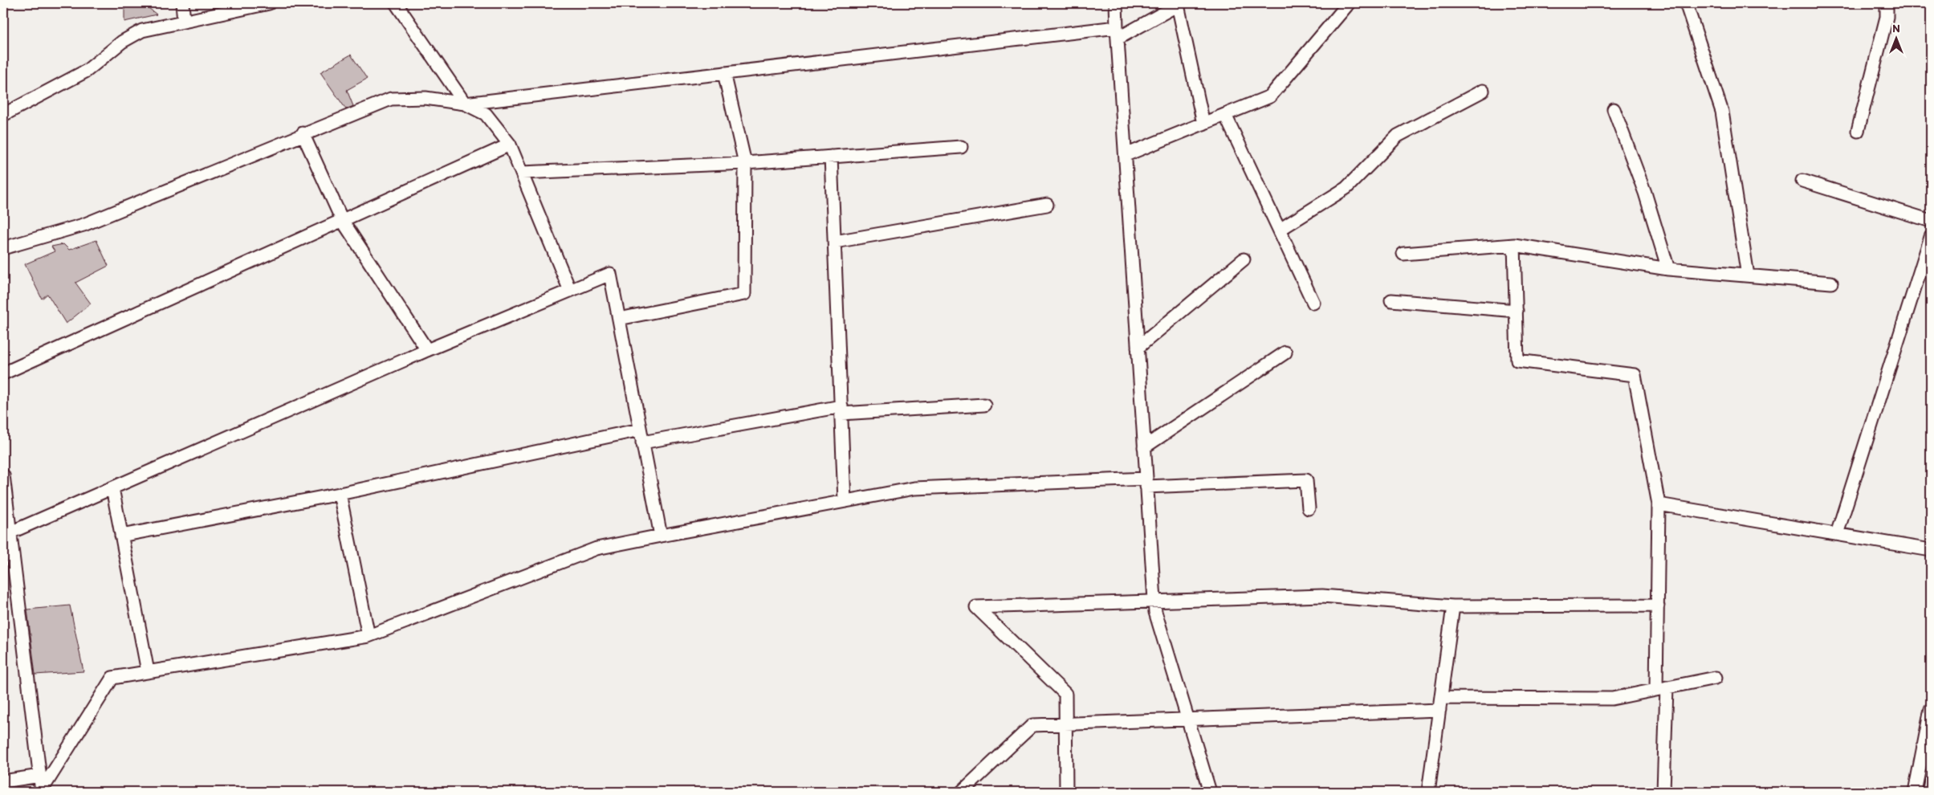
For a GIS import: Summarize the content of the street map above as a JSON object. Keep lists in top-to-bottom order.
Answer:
{
  "north": "top"
}
